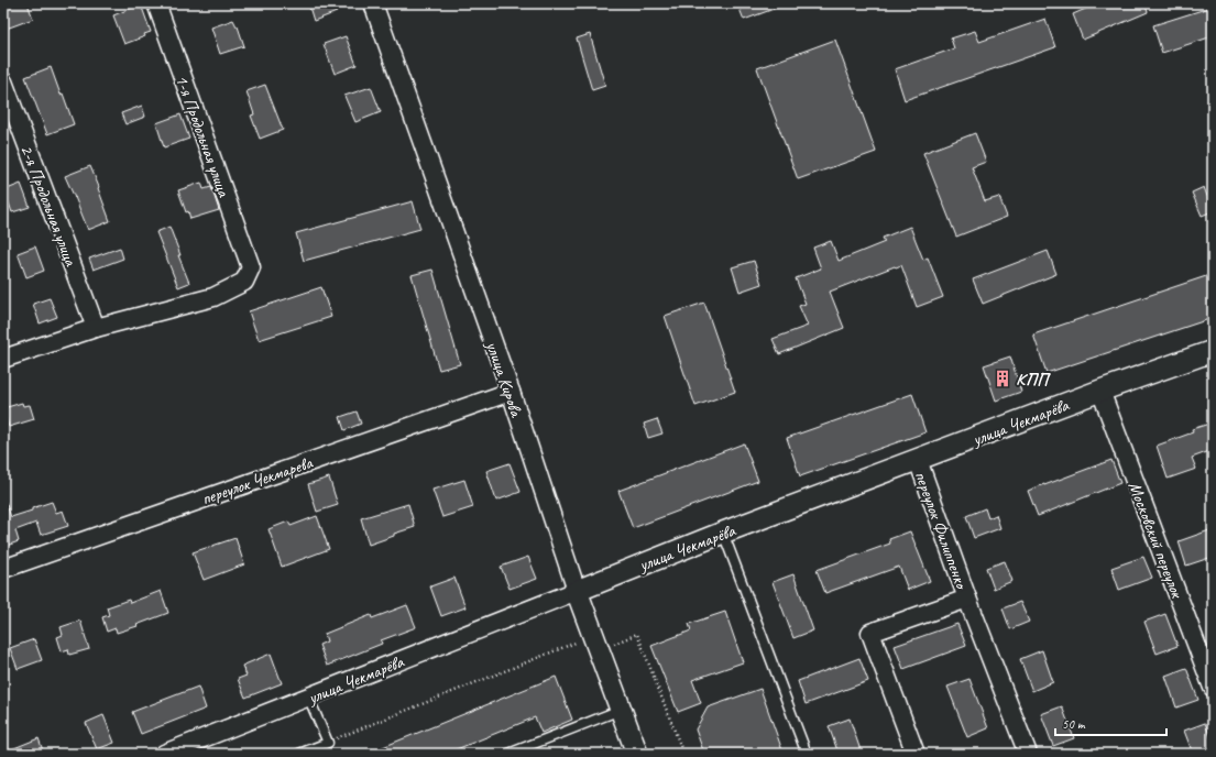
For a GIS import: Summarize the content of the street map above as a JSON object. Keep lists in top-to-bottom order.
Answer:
{
  "streets": {
    "street": [
      "1-я Продольная улица",
      "2-я Продольная улица",
      "улица Кирова",
      "улица Чекмарёва",
      "переулок Чекмарева",
      "переулок Филиппенко",
      "Московский переулок"
    ]
  },
  "crossings": [
    ["1-я Продольная улица", "2-я Продольная улица"],
    ["улица Кирова", "улица Чекмарёва"],
    ["улица Кирова", "переулок Чекмарева"],
    ["улица Чекмарёва", "переулок Филиппенко"],
    ["улица Чекмарёва", "Московский переулок"]
  ],
  "places": {
    "building": ["КПП"]
  },
  "scale_bar": "50 m"
}
